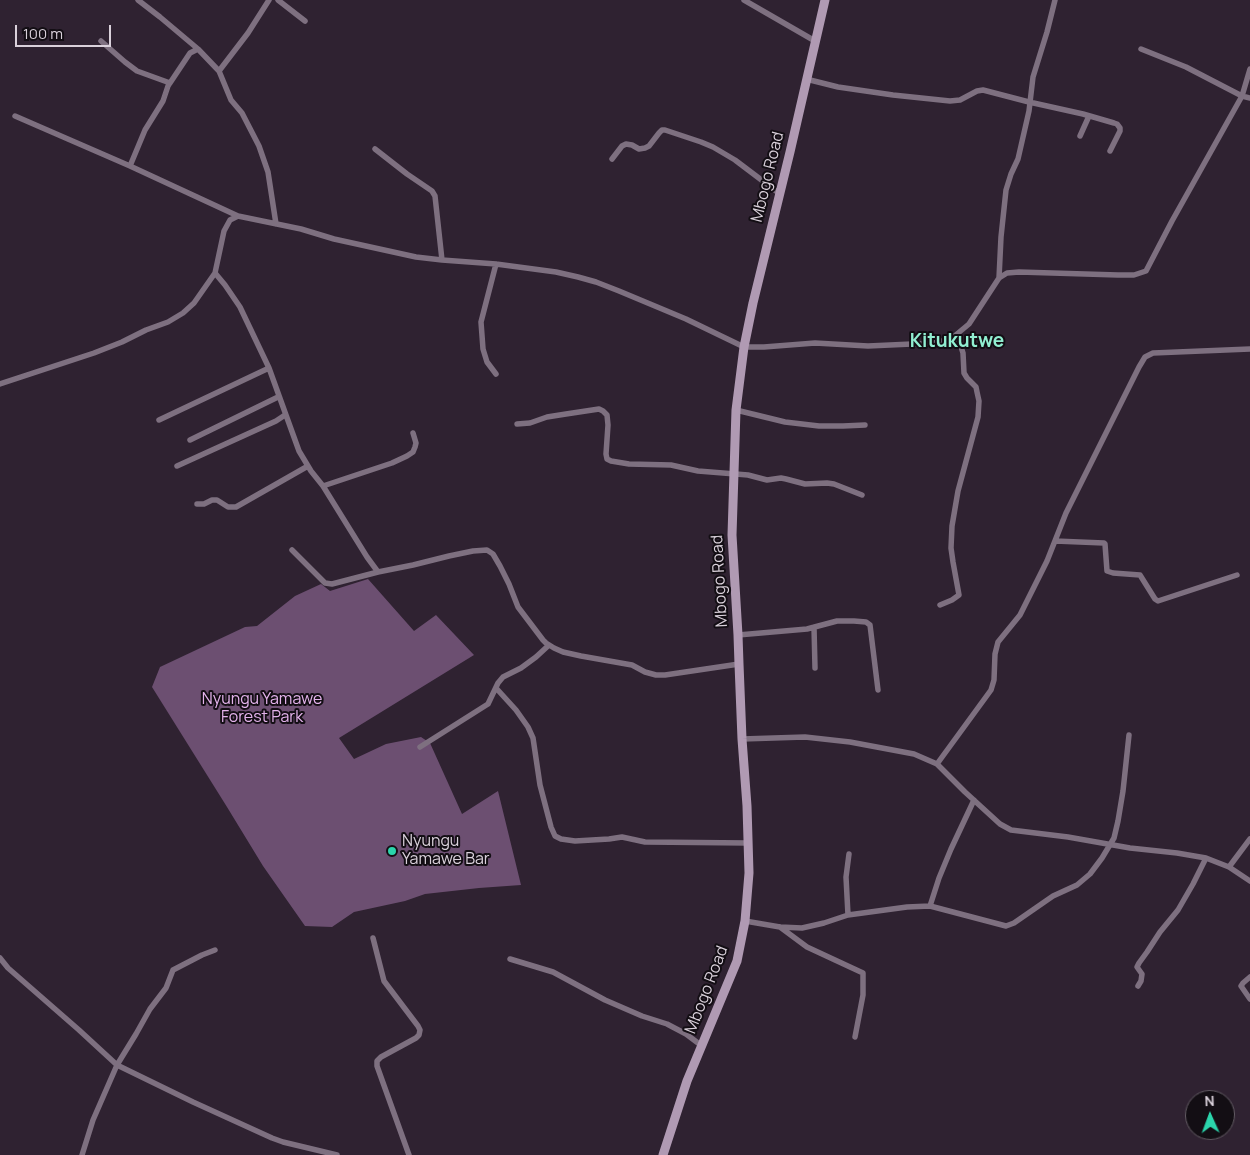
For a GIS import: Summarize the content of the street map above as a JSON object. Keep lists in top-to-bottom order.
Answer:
{
  "streets": {
    "main road": ["Mbogo Road"]
  },
  "districts": ["Kitukutwe"],
  "parks": ["Nyungu Yamawe Forest Park"],
  "places": ["Nyungu Yamawe Bar"],
  "scale_bar": "100 m",
  "north": "top"
}
